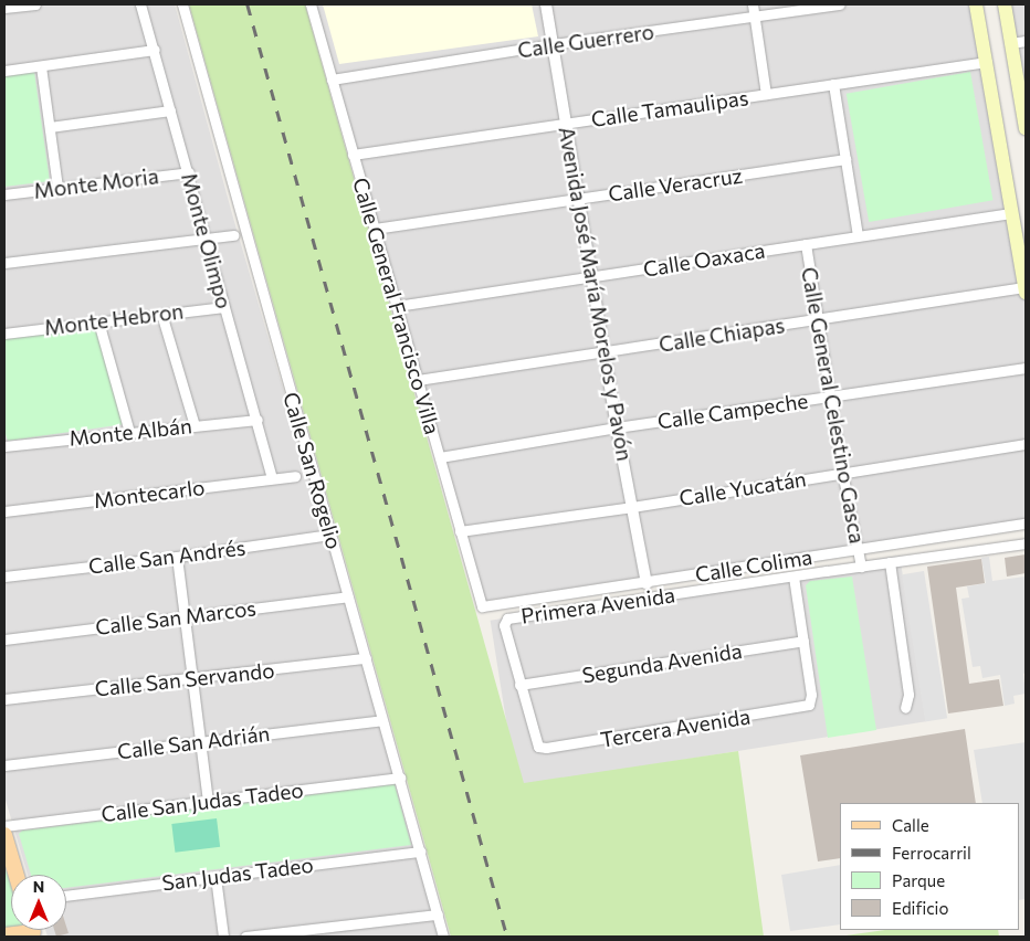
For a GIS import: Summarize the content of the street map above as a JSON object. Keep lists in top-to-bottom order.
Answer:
{
  "streets": {
    "street": [
      "Calle Guerrero",
      "Calle Tamaulipas",
      "Monte Moria",
      "Calle Veracruz",
      "Monte Olimpo",
      "Calle Oaxaca",
      "Avenida José María Morelos y Pavón",
      "Calle General Francisco Villa",
      "Monte Hebron",
      "Calle Chiapas",
      "Calle General Celestino Gasca",
      "Calle Campeche",
      "Monte Albán",
      "Calle San Rogelio",
      "Calle Yucatán",
      "Montecarlo",
      "Calle San Andrés",
      "Calle Colima",
      "Primera Avenida",
      "Calle San Marcos",
      "Segunda Avenida",
      "Calle San Servando",
      "Tercera Avenida",
      "Calle San Adrián",
      "Calle San Judas Tadeo",
      "San Judas Tadeo"
    ]
  },
  "crossings": [
    ["Calle Guerrero", "Avenida José María Morelos y Pavón"],
    ["Calle Guerrero", "Calle General Francisco Villa"],
    ["Calle Tamaulipas", "Avenida José María Morelos y Pavón"],
    ["Calle Tamaulipas", "Calle General Francisco Villa"],
    ["Monte Moria", "Monte Olimpo"],
    ["Calle Veracruz", "Avenida José María Morelos y Pavón"],
    ["Calle Veracruz", "Calle General Francisco Villa"],
    ["Monte Olimpo", "Monte Hebron"],
    ["Monte Olimpo", "Monte Albán"],
    ["Monte Olimpo", "Montecarlo"],
    ["Calle Oaxaca", "Avenida José María Morelos y Pavón"],
    ["Calle Oaxaca", "Calle General Francisco Villa"],
    ["Calle Oaxaca", "Calle General Celestino Gasca"],
    ["Avenida José María Morelos y Pavón", "Calle Chiapas"],
    ["Avenida José María Morelos y Pavón", "Calle Campeche"],
    ["Avenida José María Morelos y Pavón", "Calle Yucatán"],
    ["Avenida José María Morelos y Pavón", "Calle Colima"],
    ["Calle General Francisco Villa", "Calle Chiapas"],
    ["Calle General Francisco Villa", "Calle Campeche"],
    ["Calle General Francisco Villa", "Calle Yucatán"],
    ["Calle General Francisco Villa", "Calle Colima"],
    ["Calle Chiapas", "Calle General Celestino Gasca"],
    ["Calle General Celestino Gasca", "Calle Campeche"],
    ["Calle General Celestino Gasca", "Calle Yucatán"],
    ["Calle General Celestino Gasca", "Calle Colima"],
    ["Calle General Celestino Gasca", "Primera Avenida"],
    ["Calle San Rogelio", "Calle San Andrés"],
    ["Calle San Rogelio", "Calle San Marcos"],
    ["Calle San Rogelio", "Calle San Servando"],
    ["Calle San Rogelio", "Calle San Adrián"],
    ["Calle San Rogelio", "Calle San Judas Tadeo"],
    ["Calle San Rogelio", "San Judas Tadeo"],
    ["Primera Avenida", "Segunda Avenida"],
    ["Primera Avenida", "Tercera Avenida"],
    ["Segunda Avenida", "Tercera Avenida"]
  ],
  "legend": [
    "Calle",
    "Ferrocarril",
    "Parque",
    "Edificio"
  ],
  "north": "top"
}
